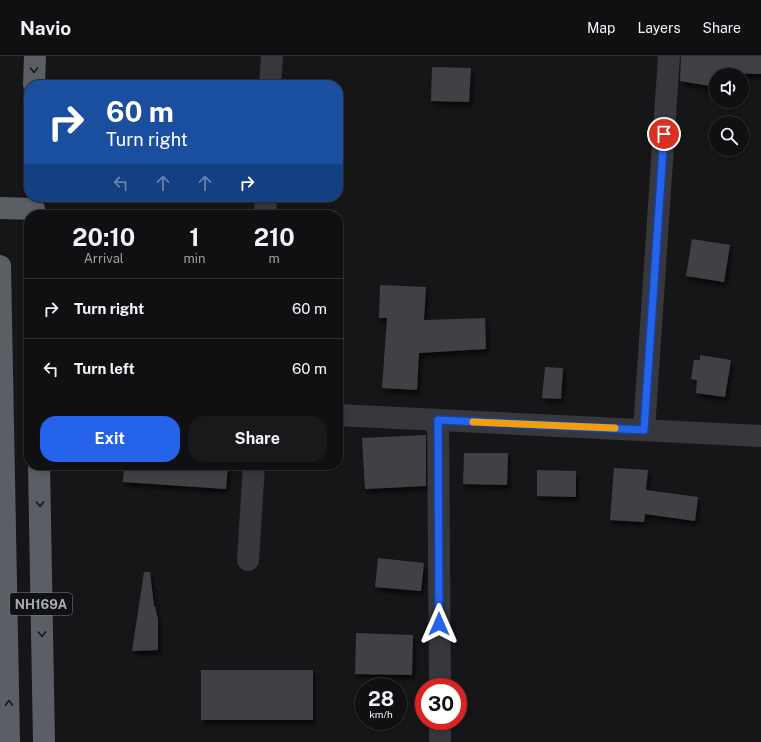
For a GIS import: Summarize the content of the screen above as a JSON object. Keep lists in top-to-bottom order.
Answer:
{
  "streets": {
    "highway": ["NH169A"]
  },
  "page": {
    "header": "Navio",
    "nav": ["Map", "Layers", "Share"],
    "turn": ["60 m", "Turn right"],
    "eta": [
      "20:10",
      "Arrival",
      "1",
      "min",
      "210",
      "m"
    ],
    "list": [
      {
        "name": "Turn right",
        "value": "60 m"
      },
      {
        "name": "Turn left",
        "value": "60 m"
      }
    ],
    "buttons": ["Exit", "Share"],
    "speed": "28 km/h",
    "limit": "30"
  }
}
